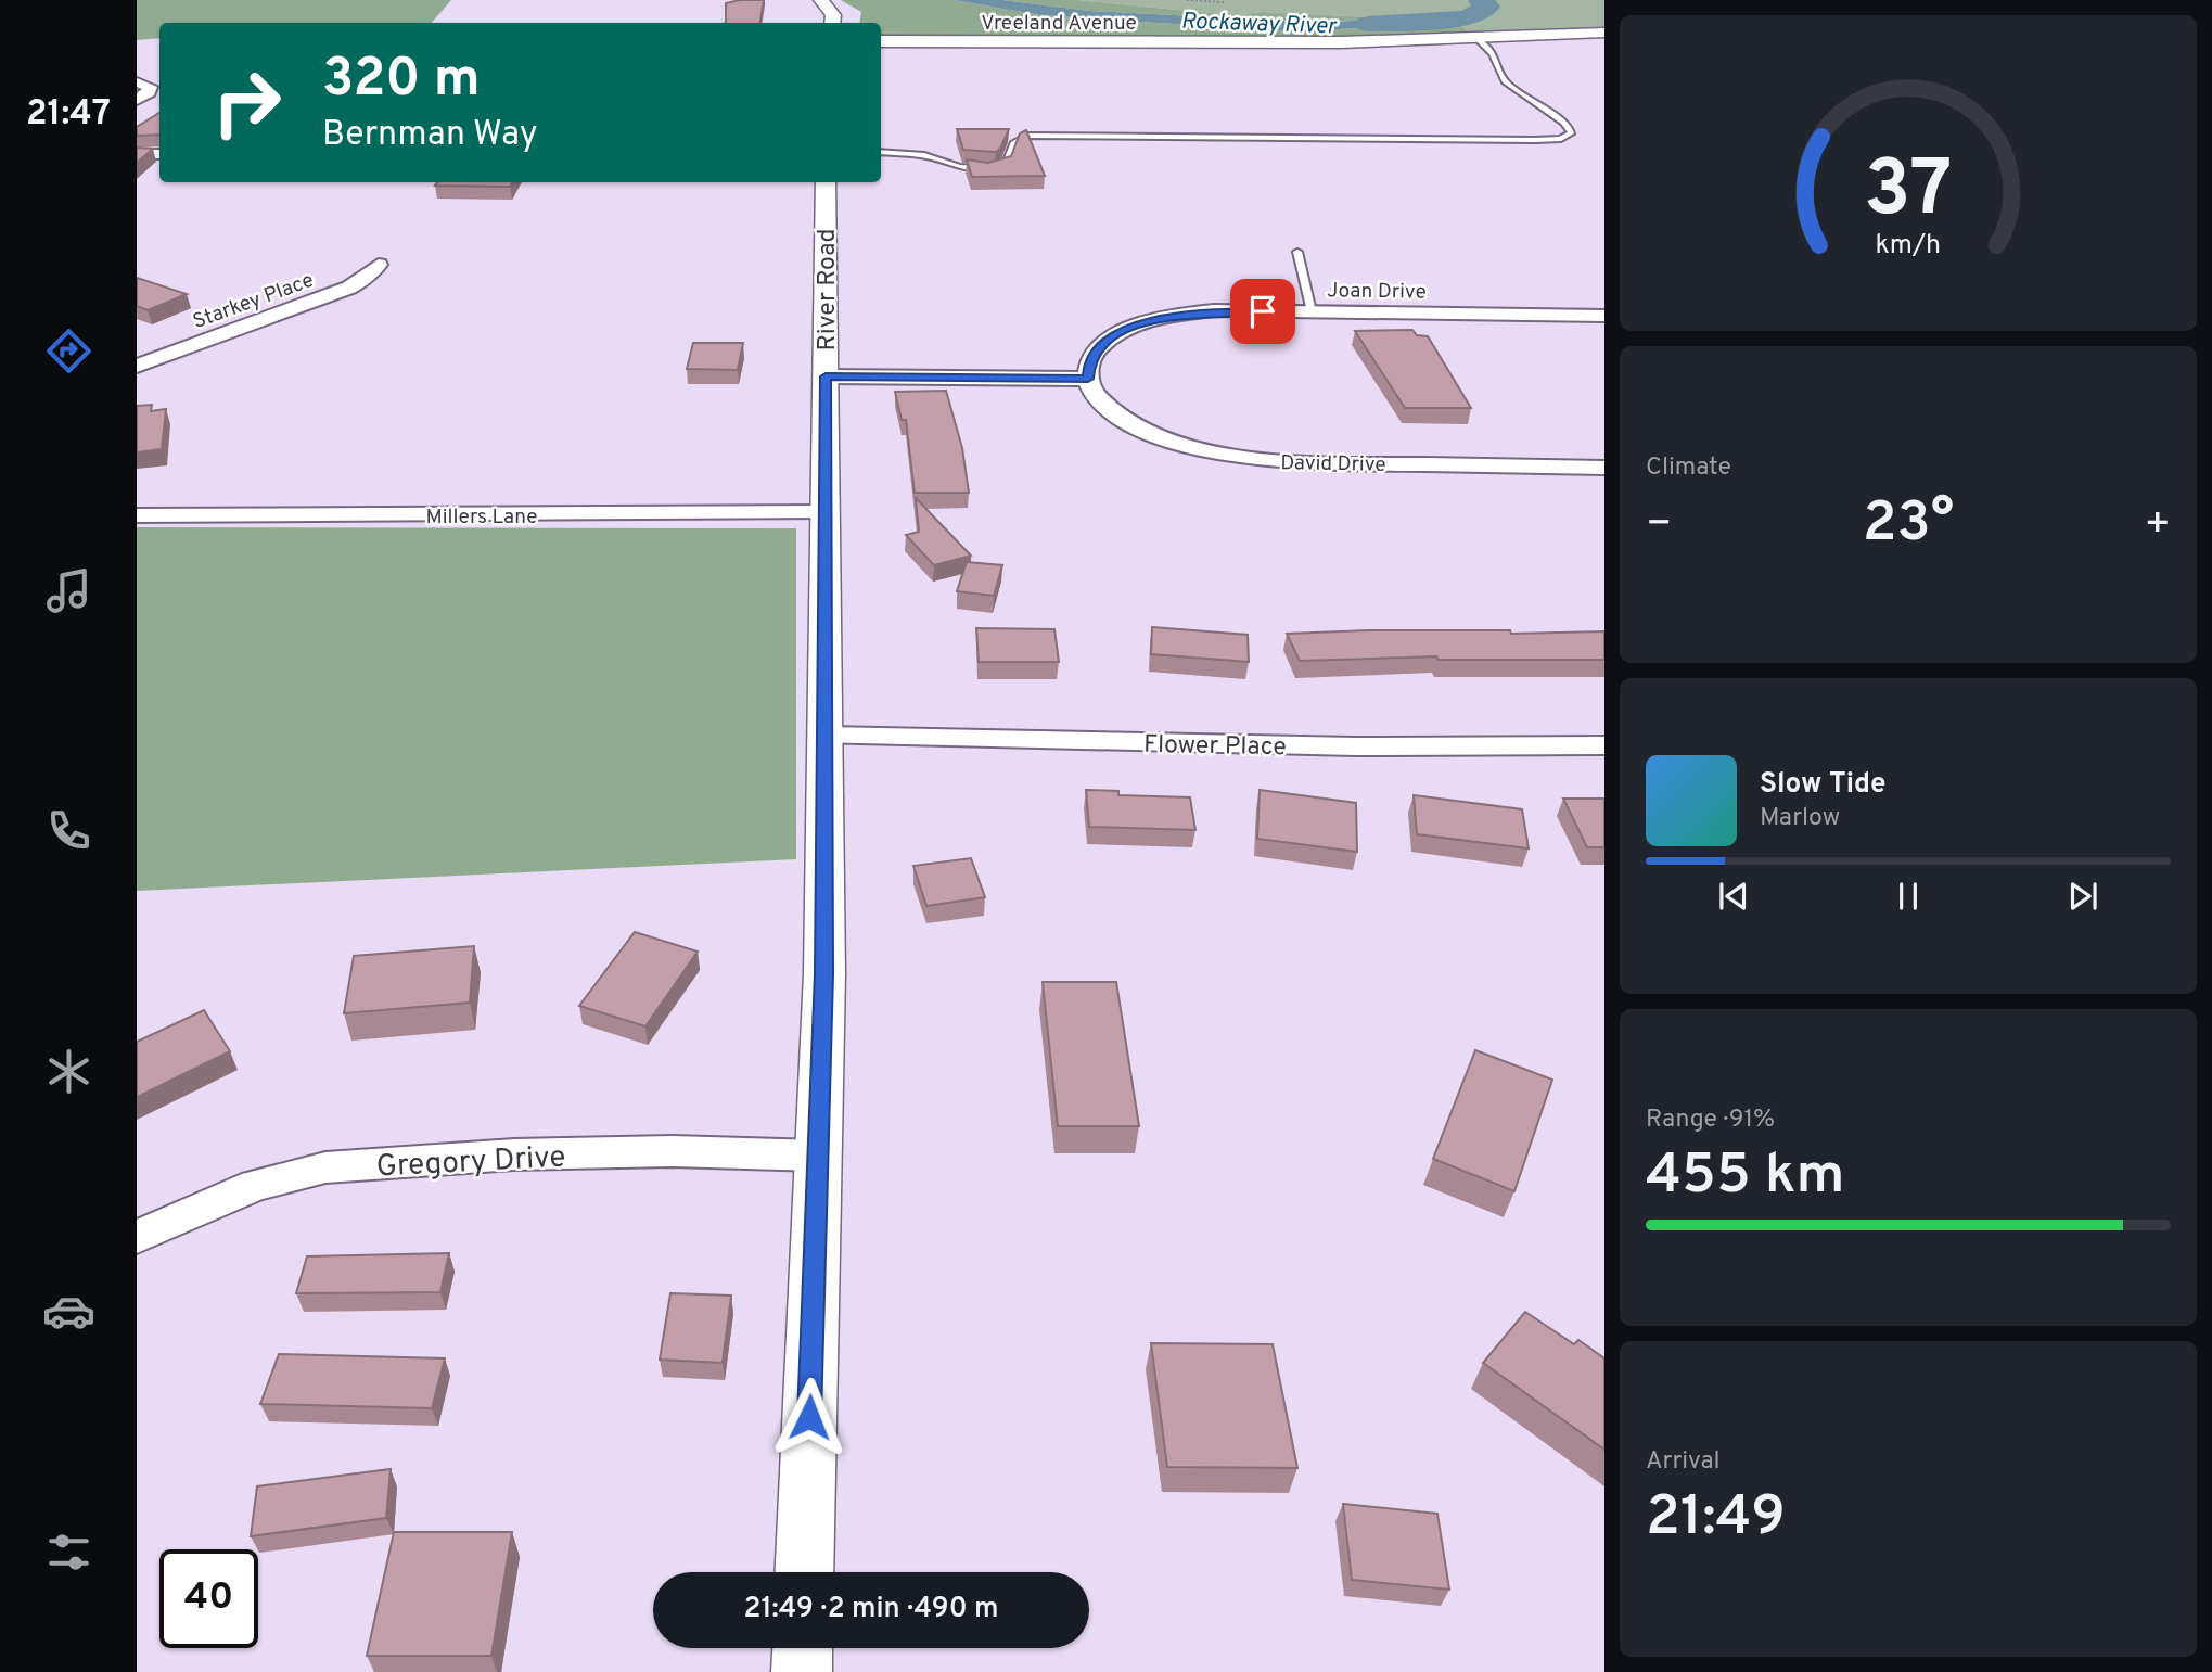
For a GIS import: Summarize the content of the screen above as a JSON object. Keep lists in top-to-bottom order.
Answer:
{
  "streets": {
    "street": [
      "Vreeland Avenue",
      "River Road",
      "Joan Drive",
      "Starkey Place",
      "David Drive",
      "Millers Lane",
      "Flower Place",
      "Gregory Drive"
    ]
  },
  "crossings": [
    ["River Road", "Millers Lane"],
    ["River Road", "Flower Place"],
    ["River Road", "Gregory Drive"],
    ["Joan Drive", "David Drive"]
  ],
  "water": ["Rockaway River"],
  "page": {
    "tabs": "21:47",
    "turn": ["320 m", "Bernman Way"],
    "tile": [
      "Climate",
      ["Range · 91%", "455 km"],
      ["Arrival", "21:49"]
    ],
    "heat": ["−", "23°", "+"],
    "song": ["Slow Tide", "Marlow"],
    "limit": "40",
    "trip": "21:49 · 2 min · 490 m",
    "gauge": ["37", "km/h"]
  }
}
